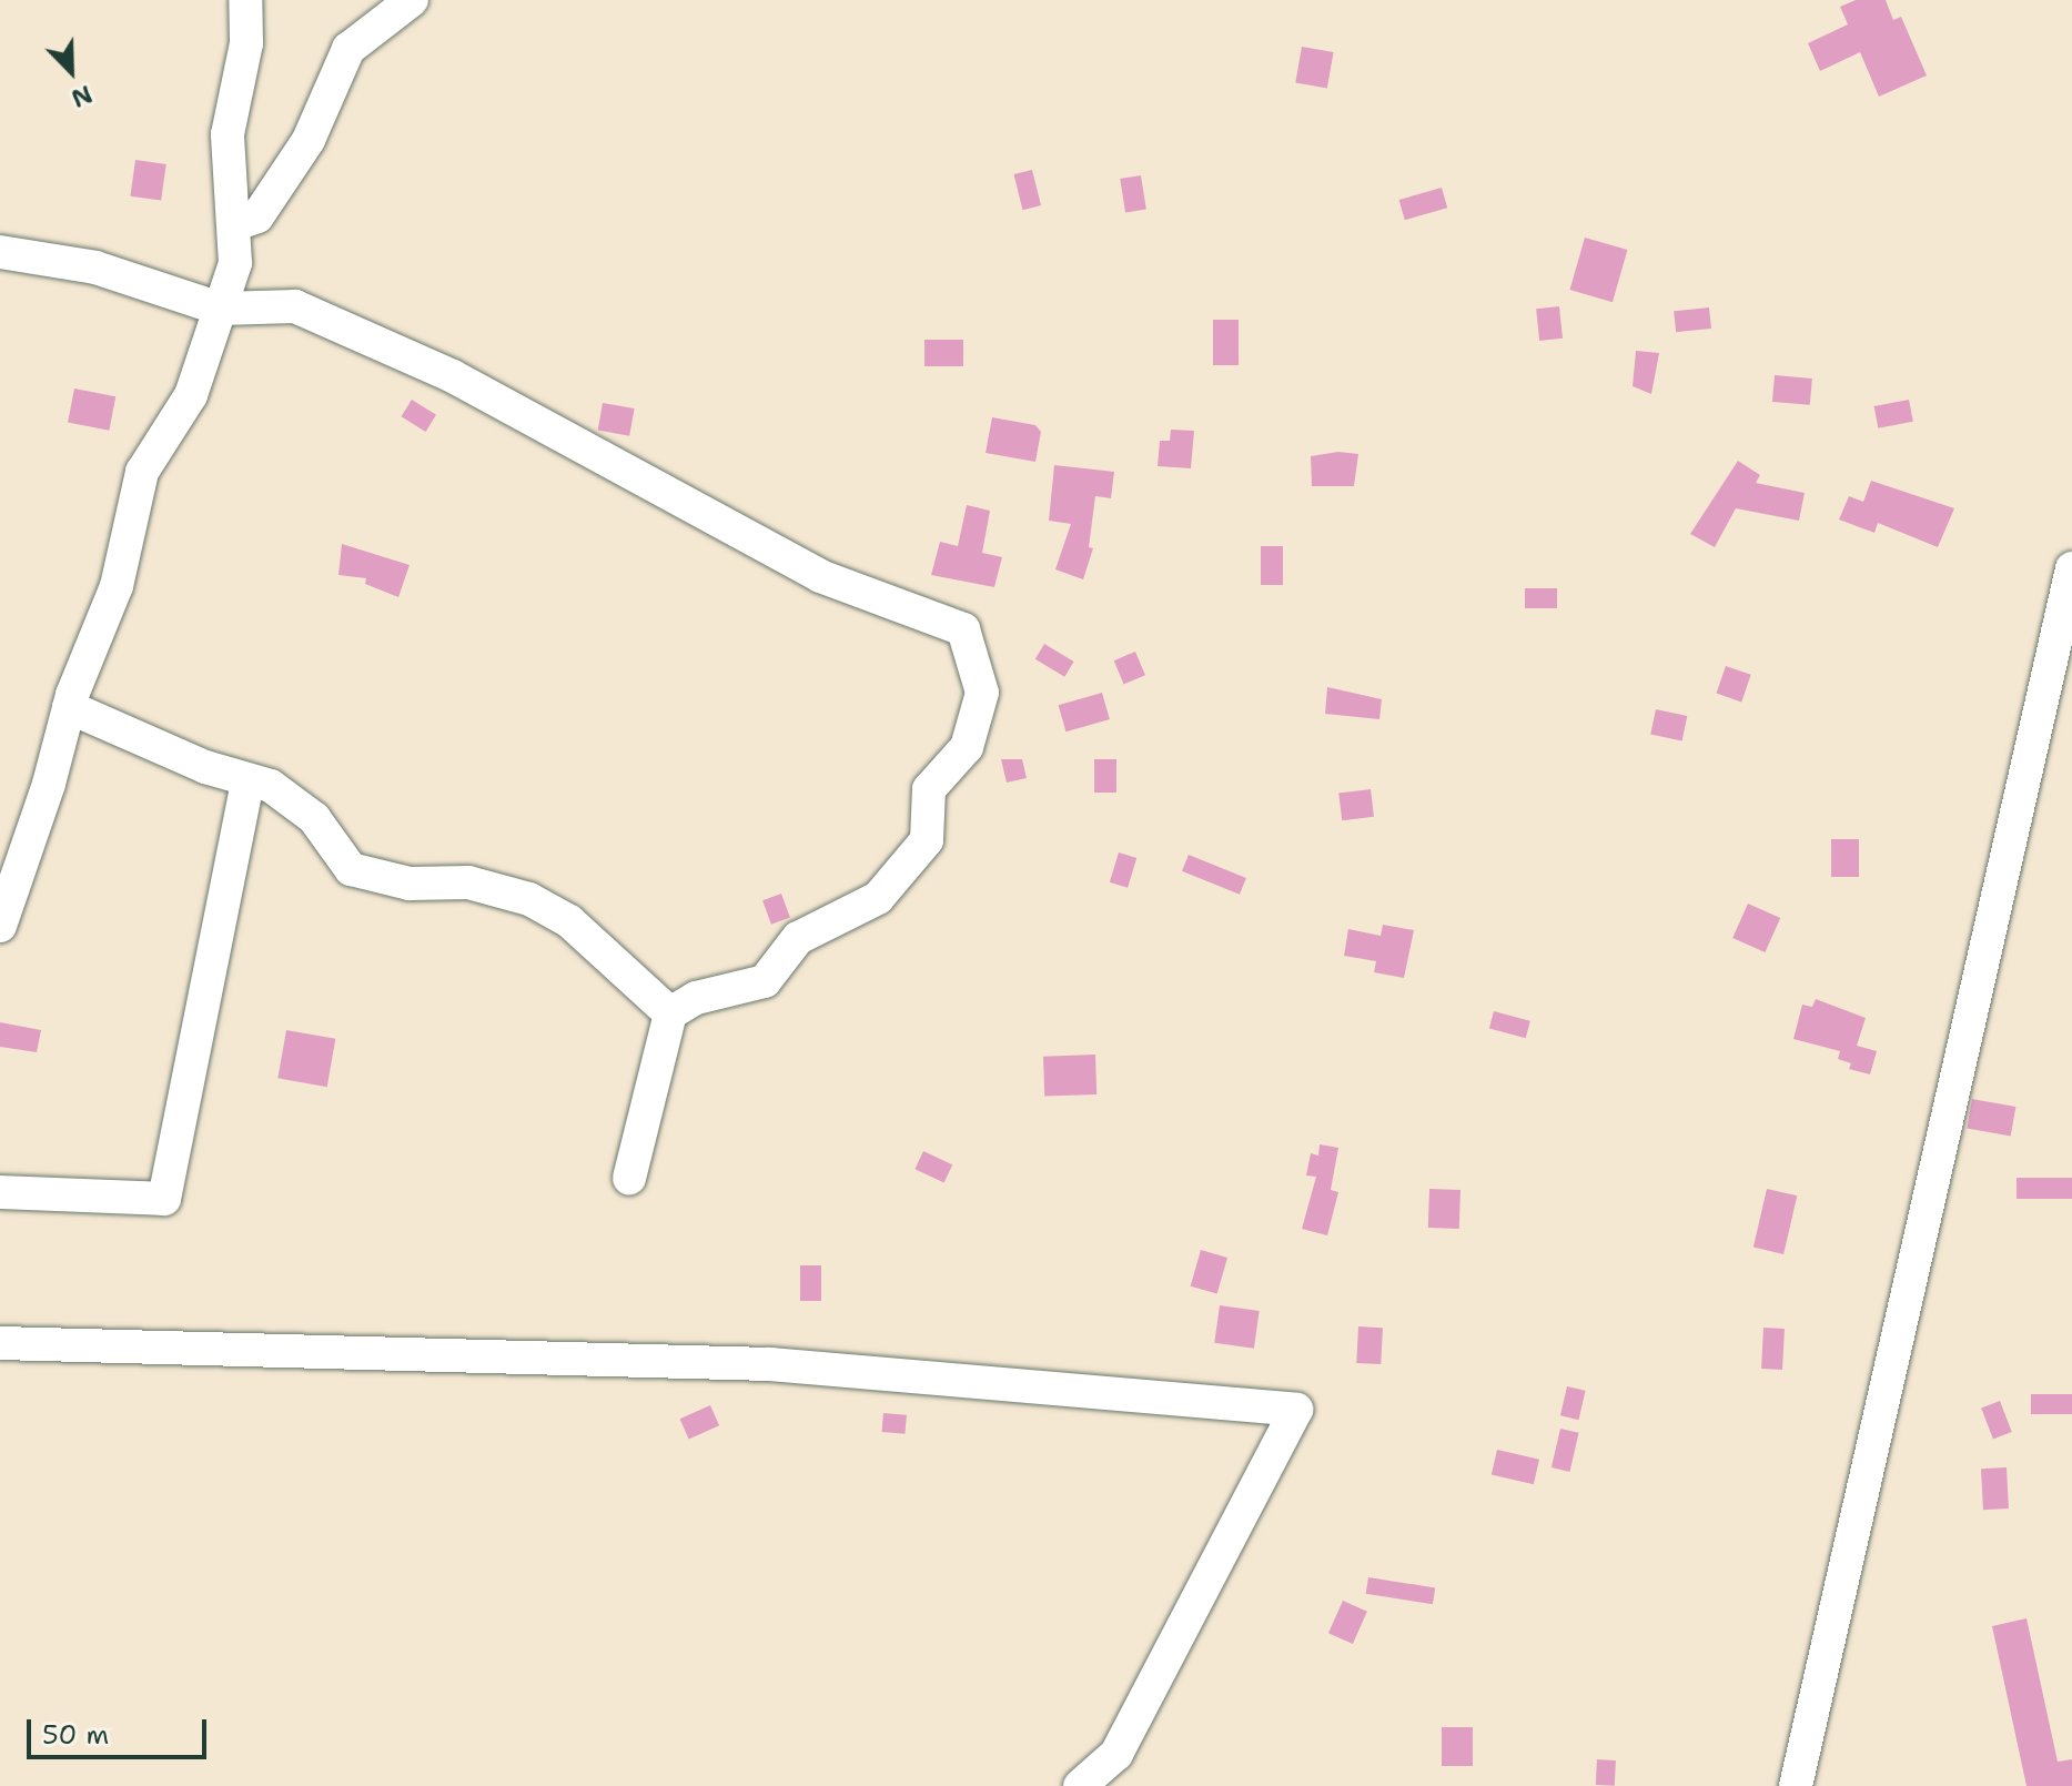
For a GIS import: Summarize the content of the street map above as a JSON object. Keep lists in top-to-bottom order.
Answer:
{
  "scale_bar": "50 m",
  "north": "bottom right"
}
